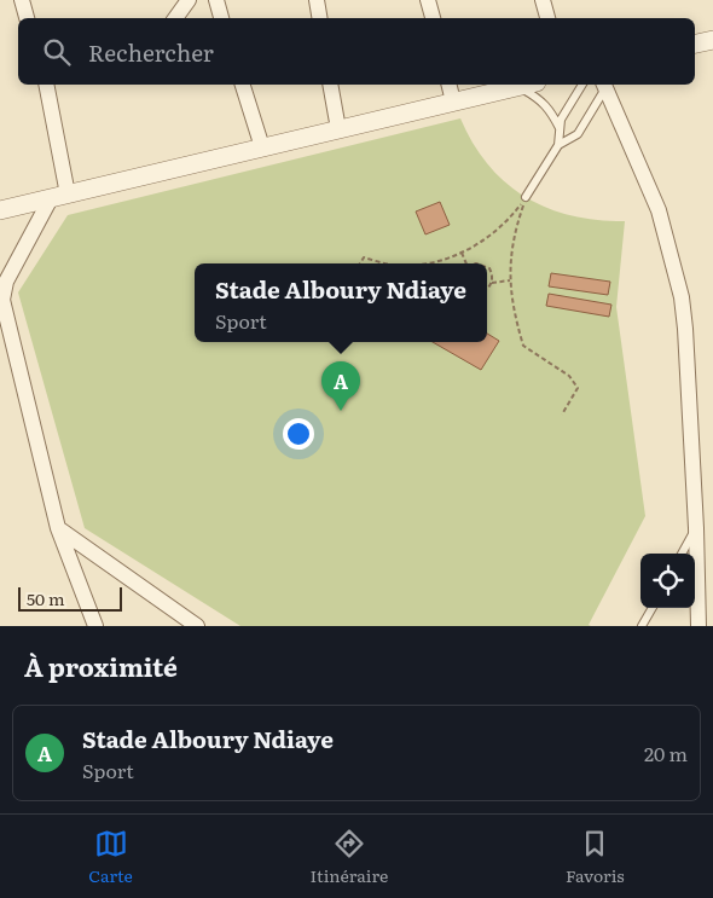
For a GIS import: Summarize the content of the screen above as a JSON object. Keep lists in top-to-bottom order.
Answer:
{
  "scale_bar": "50 m",
  "page": {
    "search": "Rechercher",
    "popup": ["Stade Alboury Ndiaye", "Sport"],
    "pins": "A",
    "scale": "50 m",
    "heading": "À proximité",
    "list": [
      {
        "mark": "A",
        "name": "Stade Alboury Ndiaye",
        "note": "Sport",
        "value": "20 m"
      }
    ],
    "nav": ["Carte", "Itinéraire", "Favoris"]
  }
}
